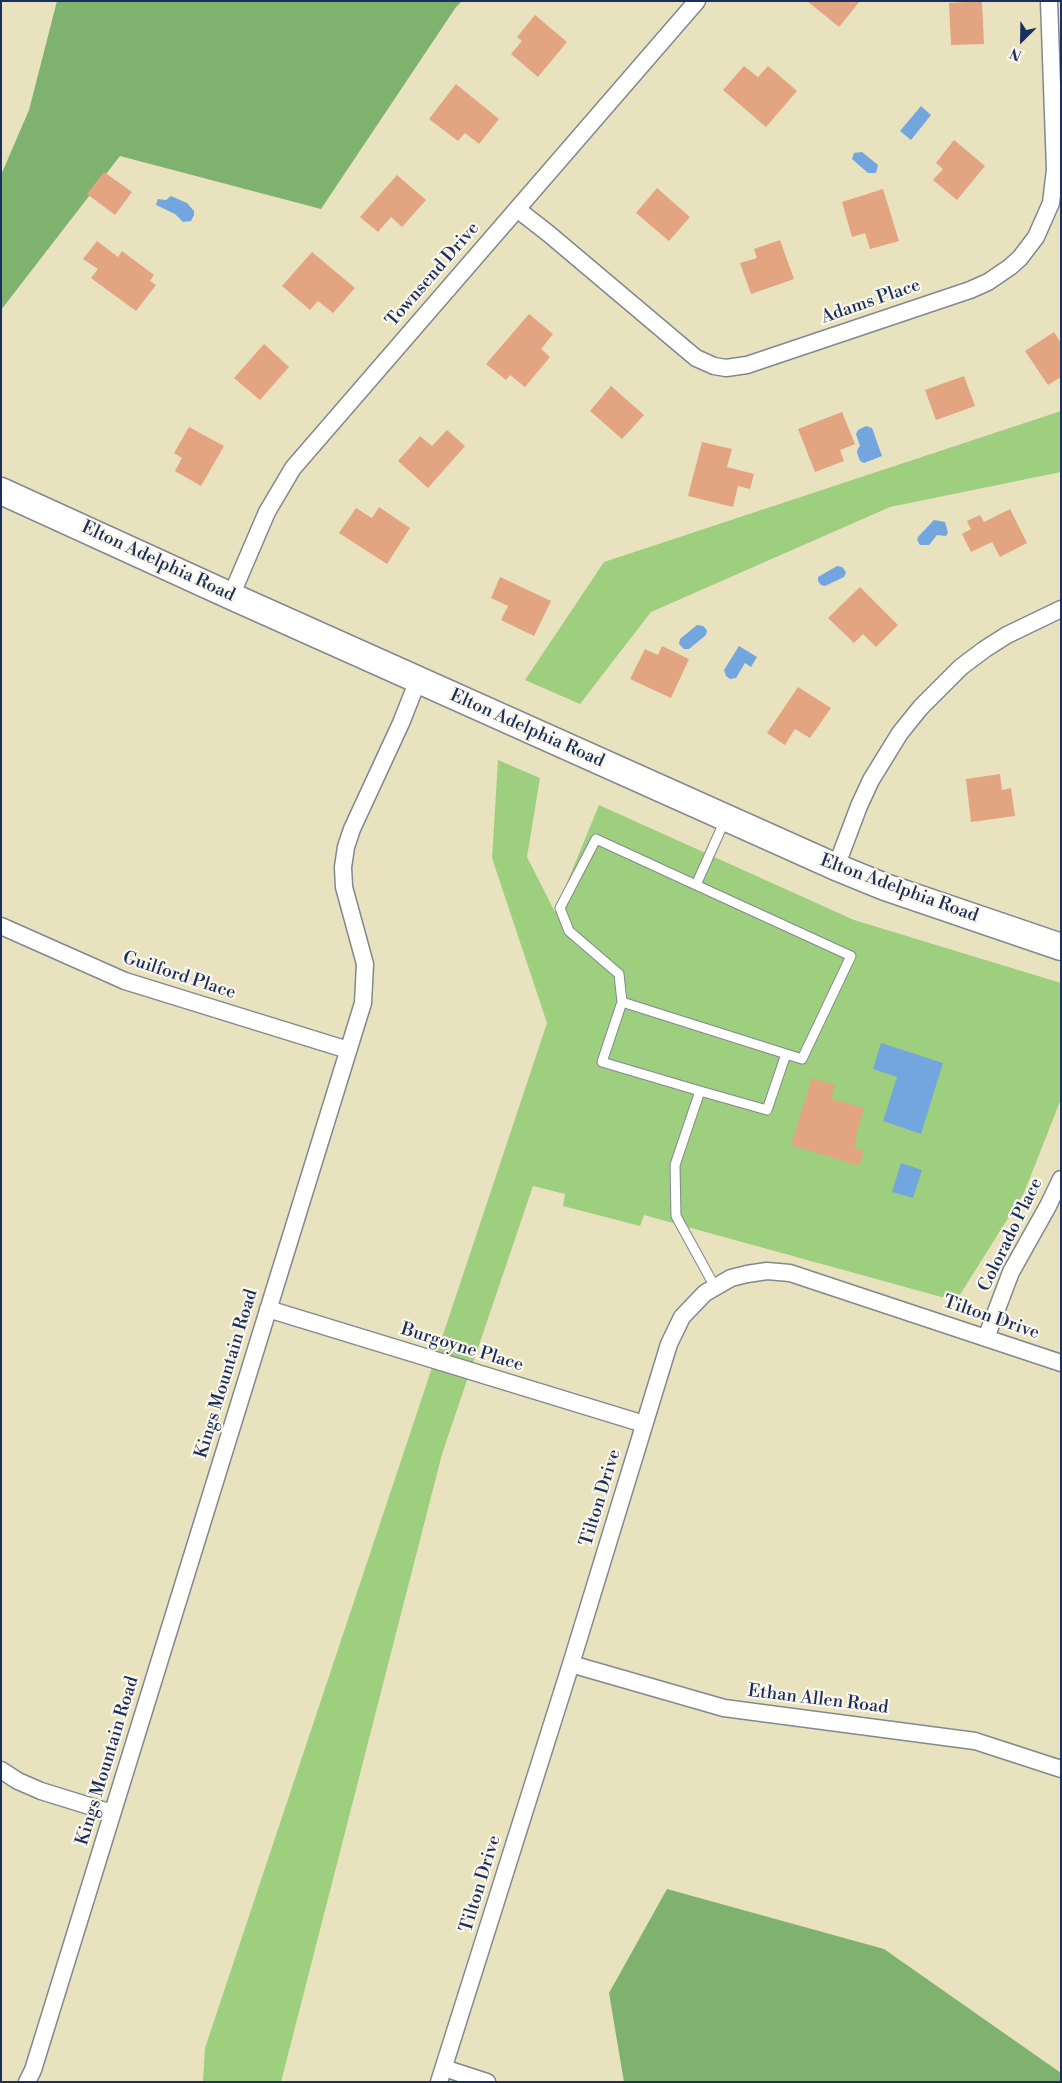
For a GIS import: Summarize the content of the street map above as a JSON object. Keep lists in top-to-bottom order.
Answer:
{
  "streets": {
    "main road": ["Elton Adelphia Road"],
    "street": [
      "Townsend Drive",
      "Adams Place",
      "Guilford Place",
      "Colorado Place",
      "Tilton Drive",
      "Burgoyne Place",
      "Kings Mountain Road",
      "Ethan Allen Road"
    ]
  },
  "crossings": [
    ["Townsend Drive", "Adams Place"],
    ["Townsend Drive", "Elton Adelphia Road"],
    ["Elton Adelphia Road", "Kings Mountain Road"],
    ["Guilford Place", "Kings Mountain Road"],
    ["Colorado Place", "Tilton Drive"],
    ["Tilton Drive", "Burgoyne Place"],
    ["Tilton Drive", "Ethan Allen Road"],
    ["Burgoyne Place", "Kings Mountain Road"]
  ],
  "north": "bottom left"
}
